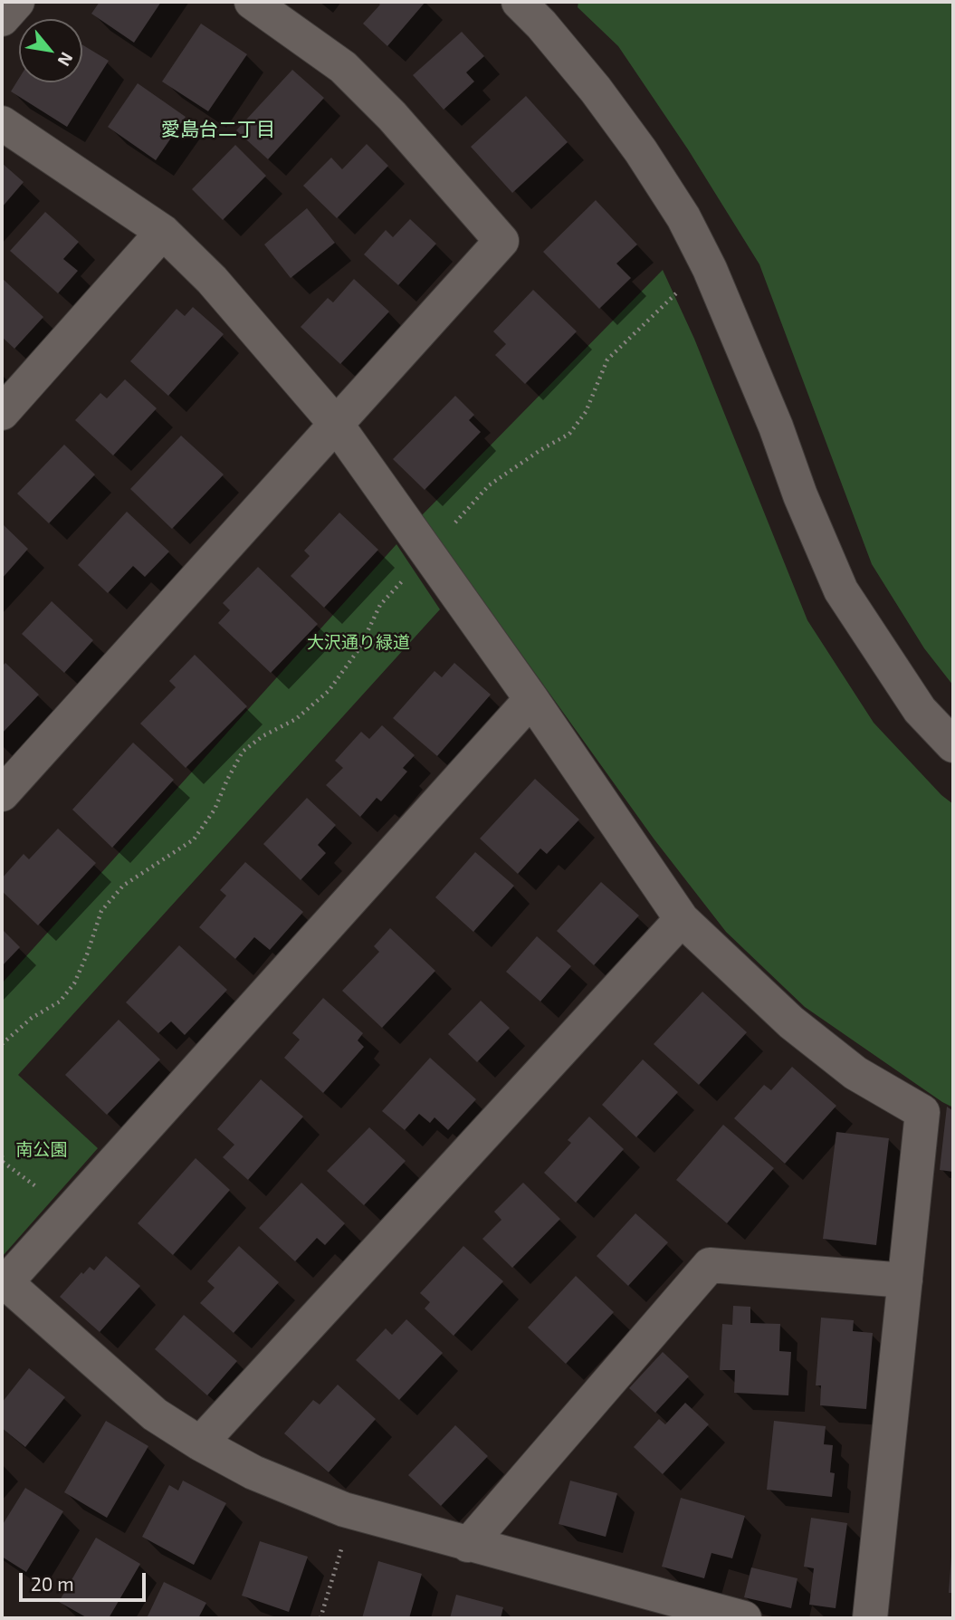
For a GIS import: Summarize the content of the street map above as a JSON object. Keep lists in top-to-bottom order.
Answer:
{
  "districts": ["愛島台二丁目"],
  "parks": ["大沢通り緑道", "南公園"],
  "scale_bar": "20 m",
  "north": "bottom right"
}
